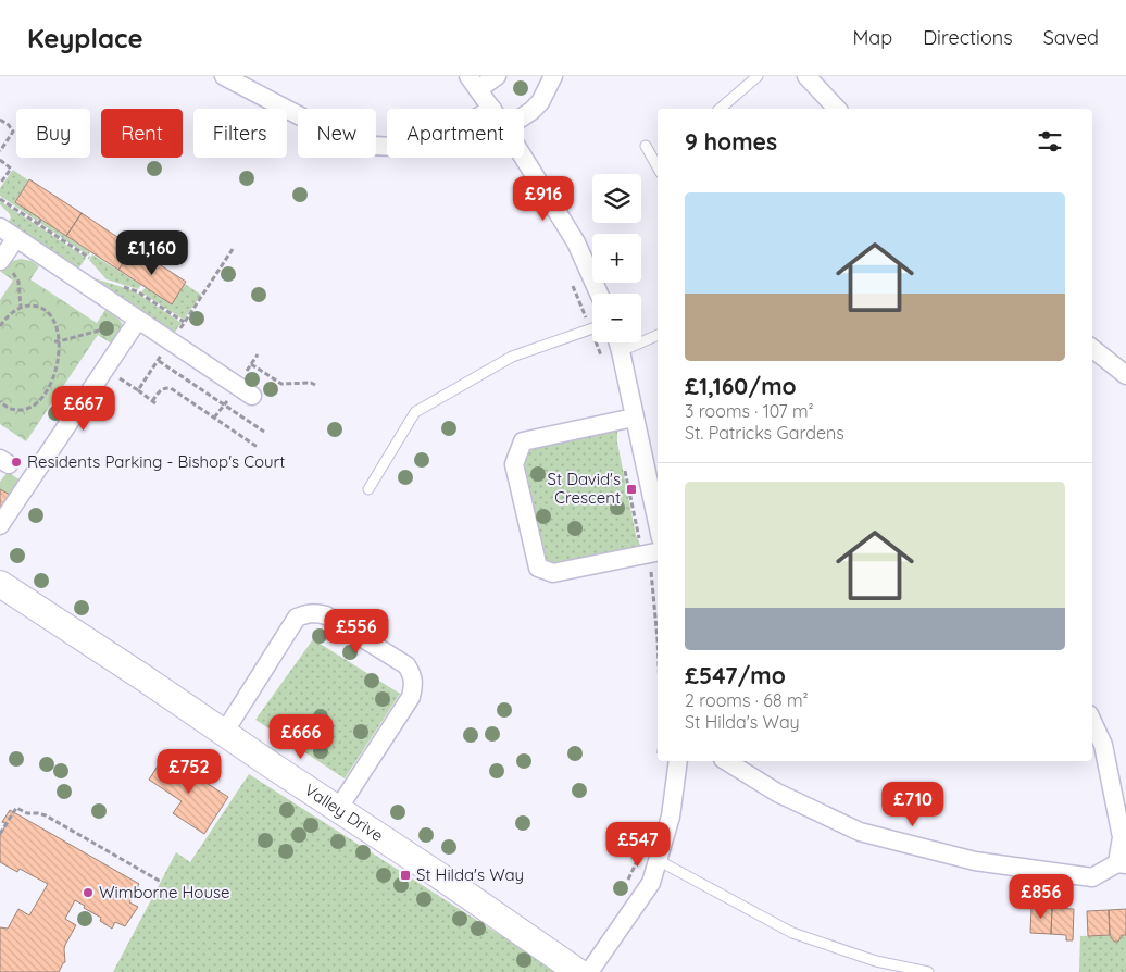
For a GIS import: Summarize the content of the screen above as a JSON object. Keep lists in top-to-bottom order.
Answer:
{
  "streets": {
    "street": ["Valley Drive"]
  },
  "places": {
    "other": ["Residents Parking - Bishop's Court", "Wimborne House"],
    "transit": ["St David's Crescent", "St Hilda's Way"]
  },
  "page": {
    "header": "Keyplace",
    "nav": ["Map", "Directions", "Saved"],
    "chip": [
      "Buy",
      "Rent",
      "Filters",
      "New",
      "Apartment"
    ],
    "heading": "9 homes",
    "map_buttons": ["+", "−"],
    "list": [
      {
        "name": "£1,160/mo",
        "note": "3 rooms · 107 m² · St. Patricks Gardens"
      },
      {
        "name": "£547/mo",
        "note": "2 rooms · 68 m² · St Hilda's Way"
      }
    ],
    "price": [
      "£916",
      "£1,160",
      "£667",
      "£556",
      "£666",
      "£752",
      "£710",
      "£547",
      "£856"
    ]
  }
}
